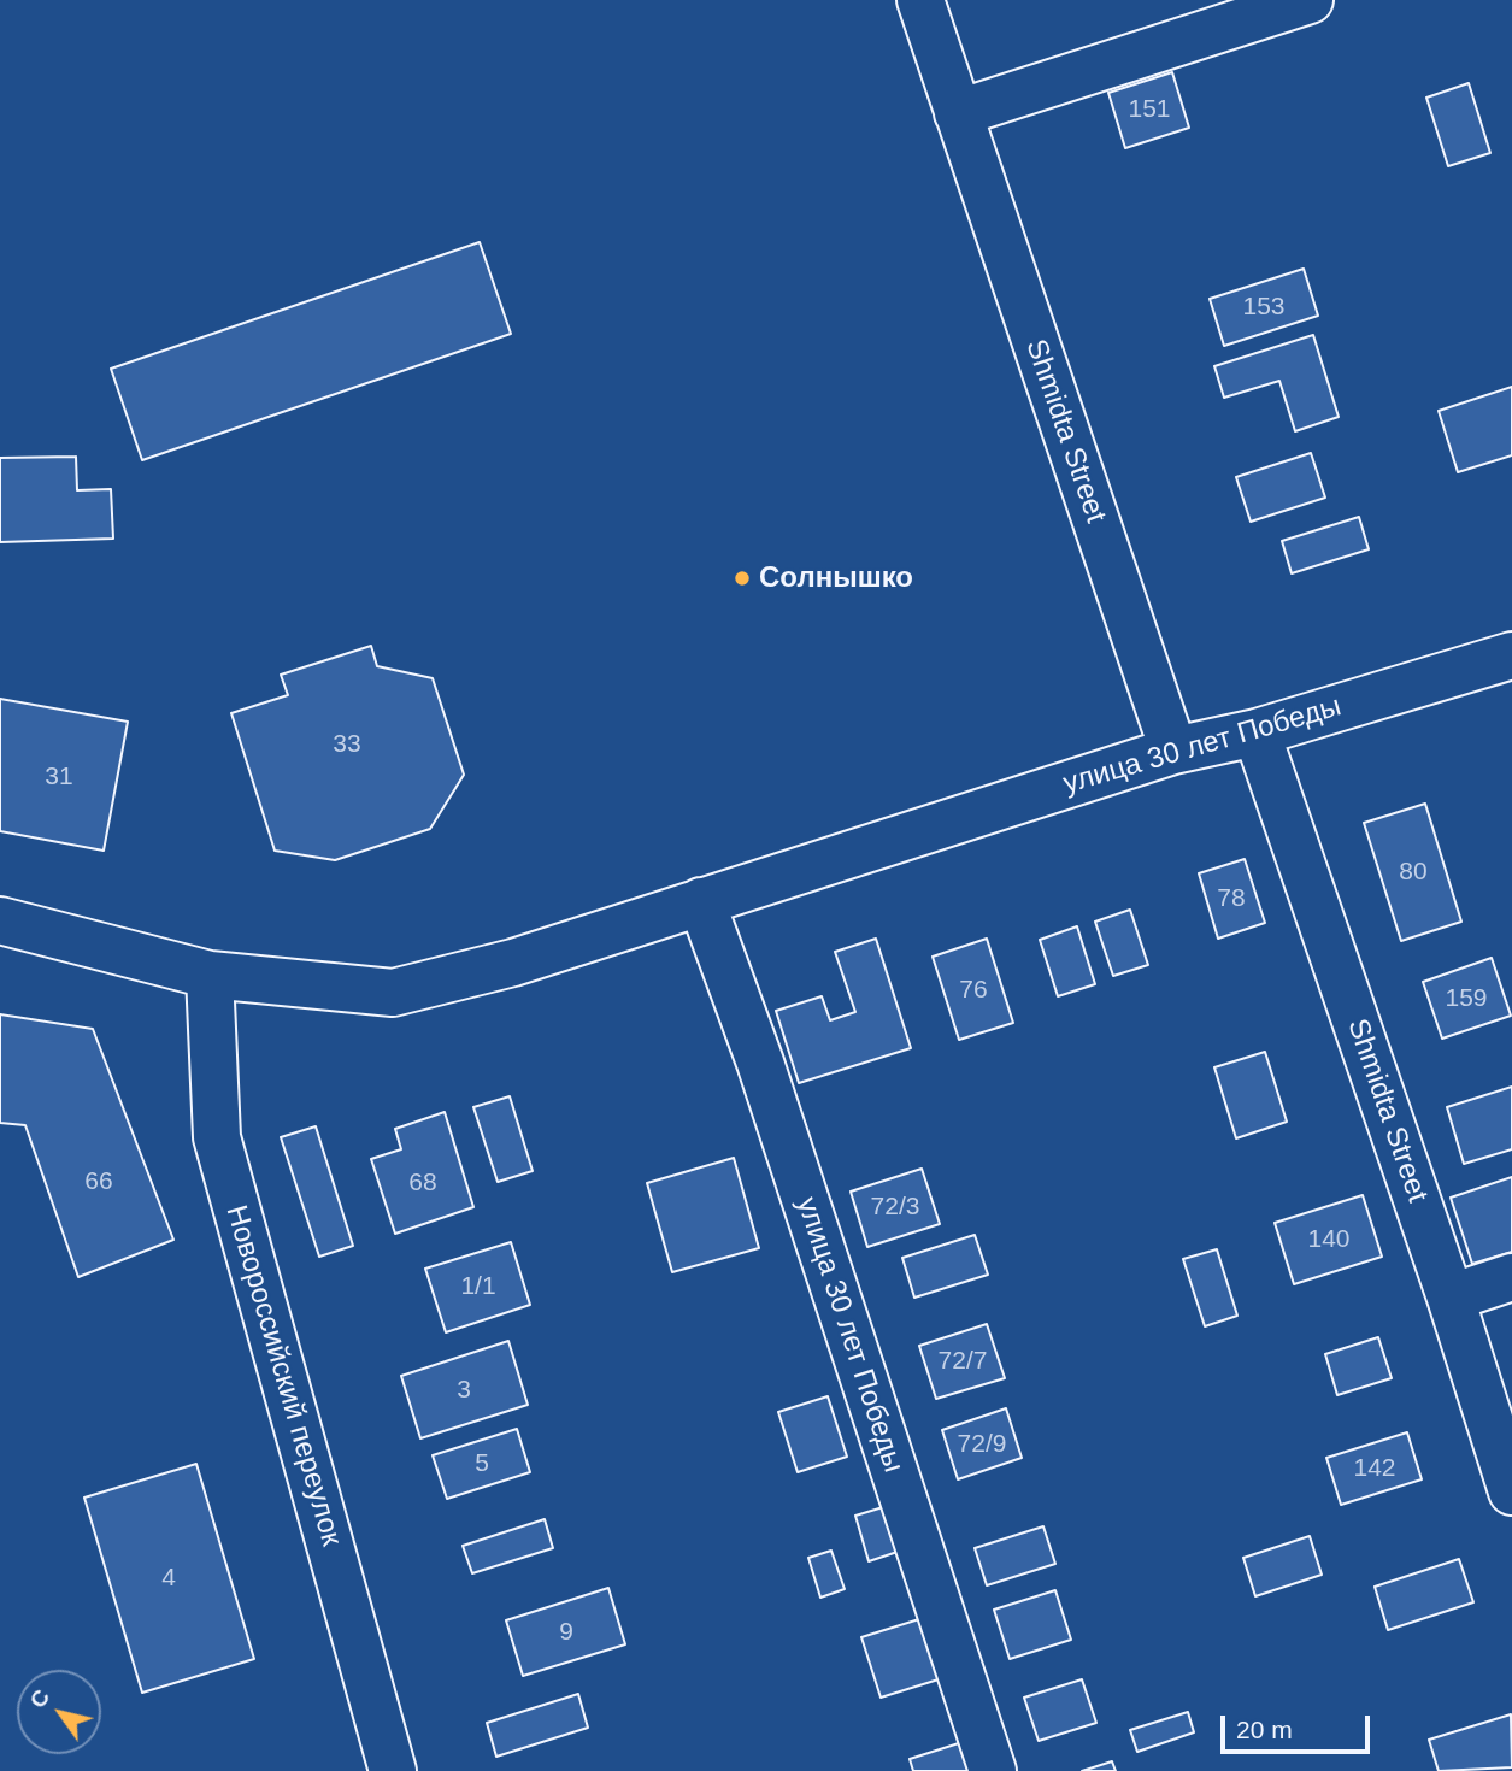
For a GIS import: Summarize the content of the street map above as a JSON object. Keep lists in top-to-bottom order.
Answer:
{
  "streets": {
    "street": ["Shmidta Street", "улица 30 лет Победы", "Новороссийский переулок"]
  },
  "crossings": [
    ["Shmidta Street", "улица 30 лет Победы"],
    ["улица 30 лет Победы", "Новороссийский переулок"]
  ],
  "places": ["Солнышко"],
  "house_numbers": [
    "151",
    "153",
    "33",
    "31",
    "80",
    "78",
    "76",
    "159",
    "66",
    "68",
    "72/3",
    "140",
    "1/1",
    "72/7",
    "3",
    "72/9",
    "5",
    "142",
    "4",
    "9"
  ],
  "scale_bar": "20 m",
  "north": "top left"
}
